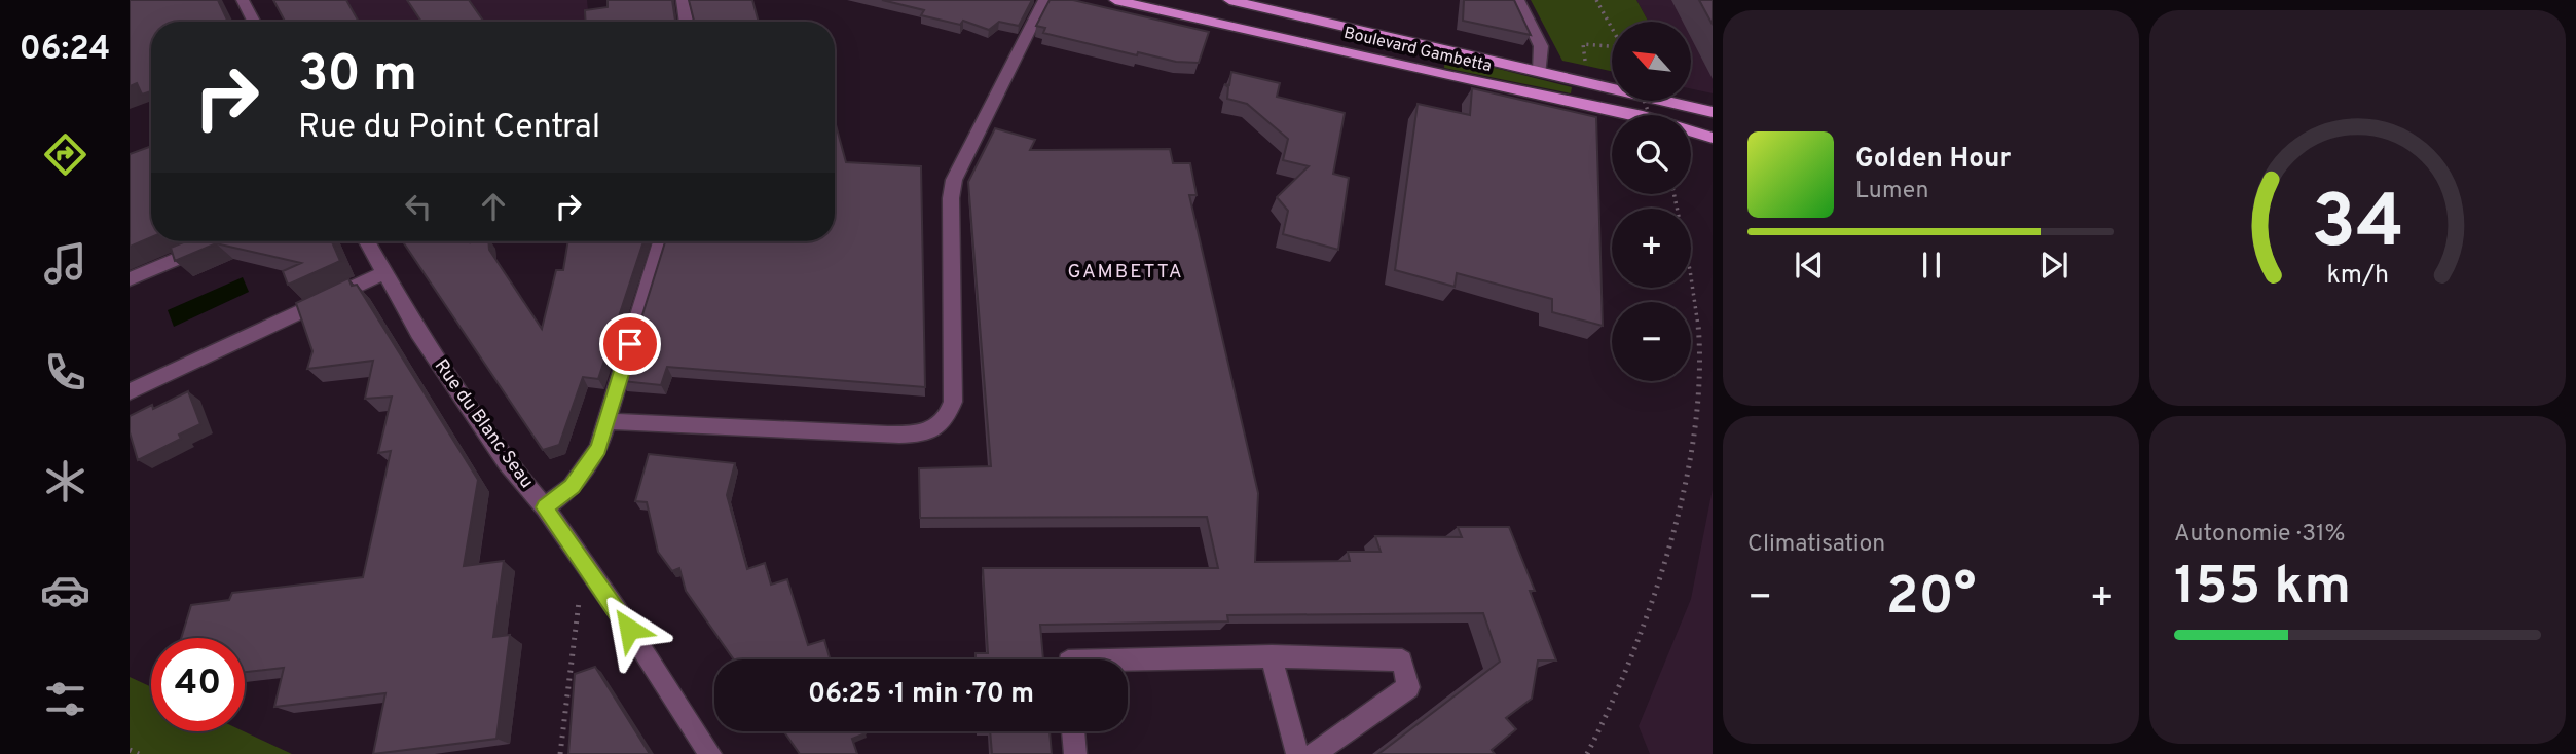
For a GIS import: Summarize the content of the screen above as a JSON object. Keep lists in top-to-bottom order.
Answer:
{
  "streets": {
    "main road": ["Boulevard Gambetta"],
    "street": ["Rue du Blanc Seau"]
  },
  "districts": ["GAMBETTA"],
  "north": "top left",
  "page": {
    "tabs": "06:24",
    "map_buttons": ["+", "−"],
    "turn": ["30 m", "Rue du Point Central"],
    "song": ["Golden Hour", "Lumen"],
    "tile": [
      "Climatisation",
      ["Autonomie · 31%", "155 km"]
    ],
    "heat": ["−", "20°", "+"],
    "limit": "40",
    "trip": "06:25 · 1 min · 70 m",
    "gauge": ["34", "km/h"]
  }
}
